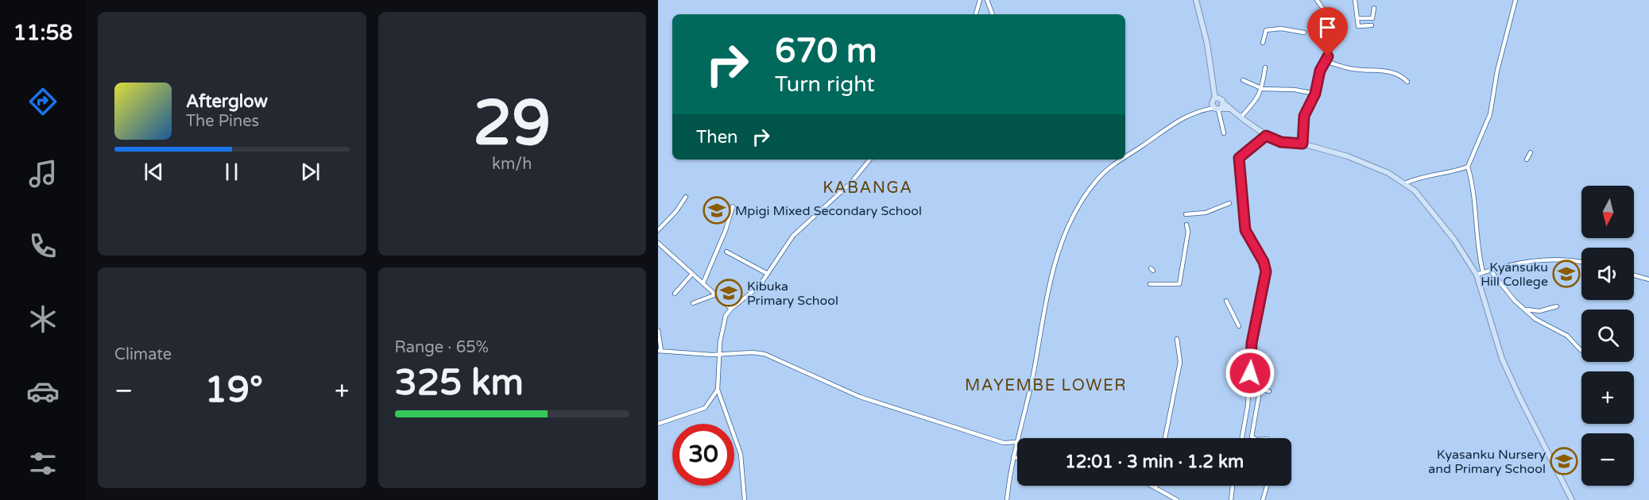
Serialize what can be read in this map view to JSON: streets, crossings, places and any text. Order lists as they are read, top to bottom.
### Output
{
  "districts": ["KABANGA", "MAYEMBE LOWER"],
  "places": {
    "school or university": [
      "Mpigi Mixed Secondary School",
      "Kyansuku Hill College",
      "Kibuka Primary School",
      "Kyasanku Nursery and Primary School"
    ]
  },
  "north": "bottom",
  "page": {
    "tabs": "11:58",
    "tile": [
      ["29", "km/h"],
      "Climate",
      ["Range · 65%", "325 km"]
    ],
    "turn": ["670 m", "Turn right"],
    "song": ["Afterglow", "The Pines"],
    "then": "Then",
    "map_buttons": ["+", "−"],
    "heat": ["−", "19°", "+"],
    "limit": "30",
    "trip": "12:01 · 3 min · 1.2 km"
  }
}
